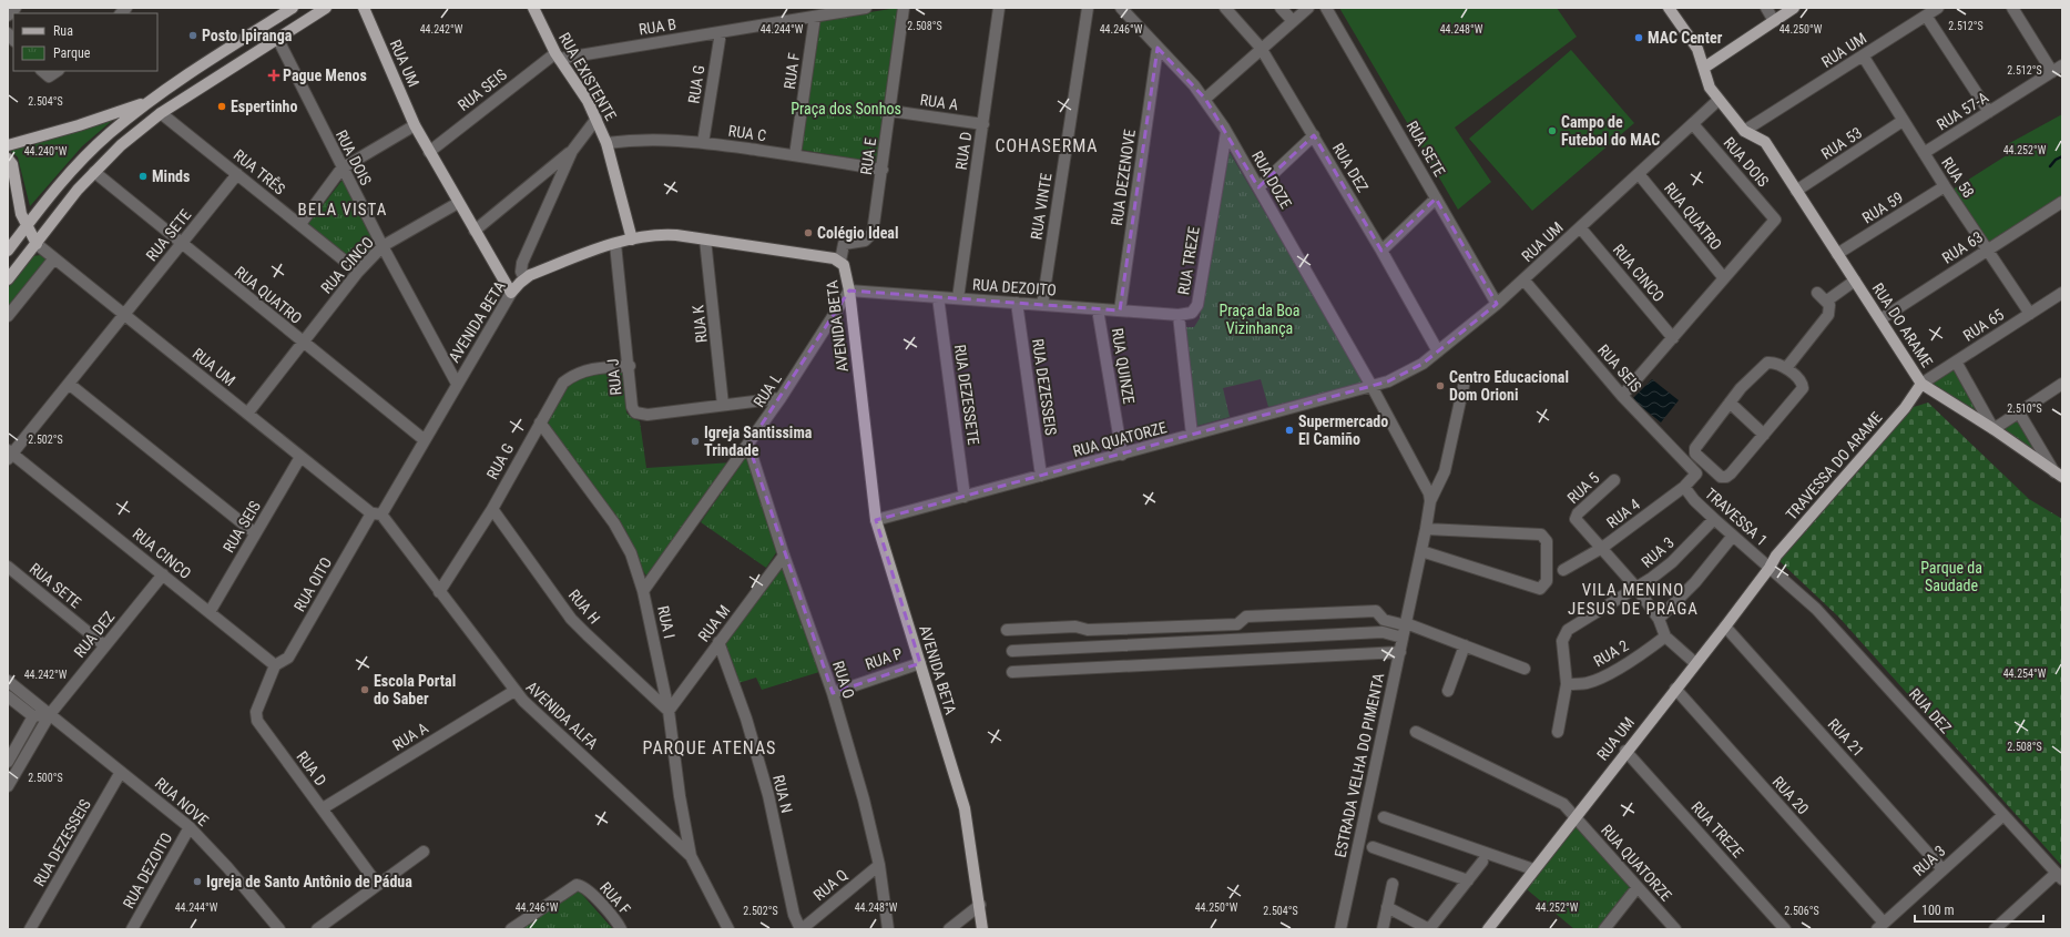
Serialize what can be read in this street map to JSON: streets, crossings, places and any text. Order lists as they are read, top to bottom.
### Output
{
  "streets": {
    "main road": [
      "RUA UM",
      "RUA EXISTENTE",
      "AVENIDA BETA",
      "RUA DO ARAME",
      "TRAVESSA DO ARAME"
    ],
    "street": [
      "RUA B",
      "RUA F",
      "RUA G",
      "RUA SEIS",
      "RUA A",
      "RUA 57-A",
      "RUA C",
      "RUA 53",
      "RUA SETE",
      "RUA D",
      "RUA E",
      "RUA DOIS",
      "RUA DEZ",
      "RUA TRÊS",
      "RUA DEZENOVE",
      "RUA 58",
      "RUA DOZE",
      "RUA VINTE",
      "RUA 59",
      "RUA QUATRO",
      "RUA 63",
      "RUA TREZE",
      "RUA CINCO",
      "RUA DEZOITO",
      "RUA K",
      "RUA 65",
      "RUA QUINZE",
      "RUA J",
      "RUA DEZESSEIS",
      "RUA L",
      "RUA DEZESSETE",
      "RUA QUATORZE",
      "RUA 5",
      "RUA 4",
      "TRAVESSA 1",
      "RUA 3",
      "RUA OITO",
      "RUA H",
      "RUA I",
      "RUA M",
      "RUA 2",
      "RUA P",
      "RUA O",
      "AVENIDA ALFA",
      "RUA 21",
      "ESTRADA VELHA DO PIMENTA",
      "RUA N",
      "RUA 20",
      "RUA NOVE",
      "RUA Q"
    ]
  },
  "crossings": [
    ["RUA B", "RUA F"],
    ["RUA B", "RUA EXISTENTE"],
    ["RUA B", "RUA G"],
    ["RUA B", "RUA SEIS"],
    ["RUA UM", "RUA SEIS"],
    ["RUA UM", "RUA SETE"],
    ["RUA UM", "RUA DOIS"],
    ["RUA UM", "RUA DEZ"],
    ["RUA UM", "RUA 58"],
    ["RUA UM", "RUA DOZE"],
    ["RUA UM", "RUA QUATRO"],
    ["RUA UM", "RUA TREZE"],
    ["RUA UM", "RUA CINCO"],
    ["RUA UM", "AVENIDA BETA"],
    ["RUA UM", "RUA QUATORZE"],
    ["RUA UM", "TRAVESSA DO ARAME"],
    ["RUA UM", "TRAVESSA 1"],
    ["RUA UM", "RUA OITO"],
    ["RUA UM", "AVENIDA ALFA"],
    ["RUA UM", "RUA 21"],
    ["RUA UM", "ESTRADA VELHA DO PIMENTA"],
    ["RUA UM", "RUA 20"],
    ["RUA F", "RUA C"],
    ["RUA EXISTENTE", "RUA SEIS"],
    ["RUA EXISTENTE", "RUA C"],
    ["RUA EXISTENTE", "AVENIDA BETA"],
    ["RUA G", "RUA C"],
    ["RUA G", "RUA J"],
    ["RUA G", "RUA H"],
    ["RUA G", "RUA I"],
    ["RUA G", "AVENIDA ALFA"],
    ["RUA SEIS", "RUA CINCO"],
    ["RUA SEIS", "RUA 4"],
    ["RUA A", "RUA D"],
    ["RUA A", "RUA E"],
    ["RUA A", "AVENIDA ALFA"],
    ["RUA 57-A", "RUA 58"],
    ["RUA C", "RUA E"],
    ["RUA 53", "RUA 58"],
    ["RUA 53", "RUA DO ARAME"],
    ["RUA SETE", "RUA DEZ"],
    ["RUA SETE", "RUA TRÊS"],
    ["RUA SETE", "RUA QUATRO"],
    ["RUA D", "RUA CINCO"],
    ["RUA D", "RUA DEZOITO"],
    ["RUA D", "RUA OITO"],
    ["RUA E", "AVENIDA BETA"],
    ["RUA DOIS", "RUA QUATRO"],
    ["RUA DOIS", "RUA CINCO"],
    ["RUA DOIS", "AVENIDA BETA"],
    ["RUA DEZ", "RUA CINCO"],
    ["RUA DEZ", "TRAVESSA DO ARAME"],
    ["RUA DEZ", "TRAVESSA 1"],
    ["RUA DEZ", "RUA 3"],
    ["RUA DEZ", "RUA NOVE"],
    ["RUA TRÊS", "RUA CINCO"],
    ["RUA DEZENOVE", "RUA DOZE"],
    ["RUA DEZENOVE", "RUA DEZOITO"],
    ["RUA 58", "RUA 59"],
    ["RUA 58", "RUA 63"],
    ["RUA 58", "RUA 65"],
    ["RUA DOZE", "RUA TREZE"],
    ["RUA DOZE", "RUA QUATORZE"],
    ["RUA DOZE", "ESTRADA VELHA DO PIMENTA"],
    ["RUA VINTE", "RUA DEZOITO"],
    ["RUA 59", "RUA DO ARAME"],
    ["RUA QUATRO", "RUA CINCO"],
    ["RUA QUATRO", "AVENIDA BETA"],
    ["RUA 63", "RUA DO ARAME"],
    ["RUA TREZE", "RUA DEZOITO"],
    ["RUA TREZE", "RUA QUATORZE"],
    ["RUA CINCO", "RUA OITO"],
    ["RUA DEZOITO", "AVENIDA BETA"],
    ["RUA DEZOITO", "RUA QUINZE"],
    ["RUA DEZOITO", "RUA DEZESSEIS"],
    ["RUA DEZOITO", "RUA L"],
    ["RUA DEZOITO", "RUA DEZESSETE"],
    ["RUA DEZOITO", "RUA NOVE"],
    ["AVENIDA BETA", "RUA K"],
    ["AVENIDA BETA", "RUA J"],
    ["AVENIDA BETA", "RUA L"],
    ["AVENIDA BETA", "RUA QUATORZE"],
    ["AVENIDA BETA", "RUA OITO"],
    ["AVENIDA BETA", "RUA P"],
    ["AVENIDA BETA", "AVENIDA ALFA"],
    ["RUA K", "RUA J"],
    ["RUA DO ARAME", "RUA 65"],
    ["RUA DO ARAME", "TRAVESSA DO ARAME"],
    ["RUA 65", "TRAVESSA DO ARAME"],
    ["RUA QUINZE", "RUA QUATORZE"],
    ["RUA J", "RUA L"],
    ["RUA DEZESSEIS", "RUA QUATORZE"],
    ["RUA DEZESSEIS", "RUA NOVE"],
    ["RUA L", "RUA I"],
    ["RUA L", "RUA O"],
    ["RUA DEZESSETE", "RUA QUATORZE"],
    ["RUA QUATORZE", "ESTRADA VELHA DO PIMENTA"],
    ["TRAVESSA DO ARAME", "TRAVESSA 1"],
    ["RUA 5", "RUA 4"],
    ["RUA 4", "TRAVESSA 1"],
    ["TRAVESSA 1", "RUA 3"],
    ["RUA 3", "RUA 2"],
    ["RUA 3", "RUA 21"],
    ["RUA 3", "RUA 20"],
    ["RUA OITO", "AVENIDA ALFA"],
    ["RUA H", "RUA I"],
    ["RUA H", "RUA M"],
    ["RUA I", "RUA M"],
    ["RUA I", "AVENIDA ALFA"],
    ["RUA M", "RUA O"],
    ["RUA M", "RUA N"],
    ["RUA P", "RUA O"],
    ["RUA O", "RUA Q"],
    ["RUA N", "RUA Q"]
  ],
  "districts": [
    "COHASERMA",
    "BELA VISTA",
    "VILA MENINO JESUS DE PRAGA",
    "PARQUE ATENAS"
  ],
  "parks": ["Praça dos Sonhos", "Praça da Boa Vizinhança", "Parque da Saudade"],
  "places": {
    "other": [
      "Posto Ipiranga",
      "MAC Center",
      "Espertinho",
      "Campo de Futebol do MAC",
      "Minds",
      "Colégio Ideal",
      "Centro Educacional Dom Orioni",
      "Supermercado El Camiño",
      "Igreja Santissima Trindade",
      "Escola Portal do Saber",
      "Igreja de Santo Antônio de Pádua"
    ],
    "health": ["Pague Menos"]
  },
  "legend": ["Rua", "Parque"],
  "scale_bar": "100 m",
  "coordinates": [
    "2.508°S",
    "2.512°S",
    "44.244°W",
    "44.250°W",
    "44.242°W",
    "44.246°W",
    "44.248°W",
    "2.504°S",
    "44.252°W",
    "44.240°W",
    "2.510°S",
    "2.502°S",
    "44.254°W",
    "2.500°S",
    "2.506°S"
  ]
}
